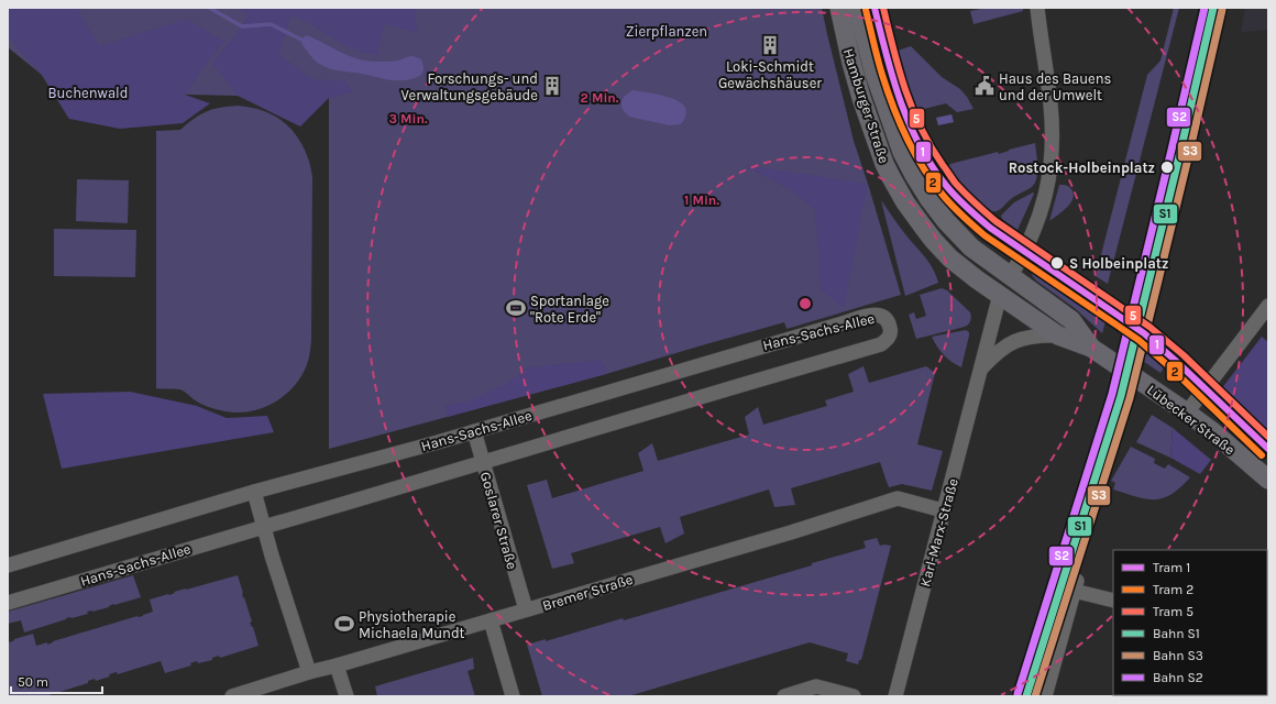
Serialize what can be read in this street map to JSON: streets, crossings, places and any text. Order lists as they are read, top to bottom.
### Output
{
  "streets": {
    "main road": ["Hamburger Straße", "Lübecker Straße"],
    "street": [
      "Hans-Sachs-Allee",
      "Goslarer Straße",
      "Karl-Marx-Straße",
      "Bremer Straße"
    ]
  },
  "crossings": [
    ["Hamburger Straße", "Lübecker Straße"],
    ["Hamburger Straße", "Karl-Marx-Straße"],
    ["Hans-Sachs-Allee", "Goslarer Straße"],
    ["Lübecker Straße", "Karl-Marx-Straße"],
    ["Goslarer Straße", "Bremer Straße"],
    ["Karl-Marx-Straße", "Bremer Straße"]
  ],
  "parks": ["Zierpflanzen", "Buchenwald"],
  "places": {
    "building": ["Loki-Schmidt Gewächshäuser", "Forschungs- und Verwaltungsgebäude"],
    "public building": ["Haus des Bauens und der Umwelt"],
    "other": ["Rostock-Holbeinplatz", "S Holbeinplatz"],
    "sports": ["Sportanlage \"Rote Erde\"", "Physiotherapie Michaela Mundt"]
  },
  "lines": [
    "tram line 1",
    "tram line 5",
    "rail line S1",
    "rail line S2",
    "tram line 2",
    "rail line S3"
  ],
  "legend": [
    "Tram 1",
    "Tram 2",
    "Tram 5",
    "Bahn S1",
    "Bahn S3",
    "Bahn S2"
  ],
  "scale_bar": "50 m",
  "rings": ["2 Min.", "3 Min.", "1 Min."]
}
